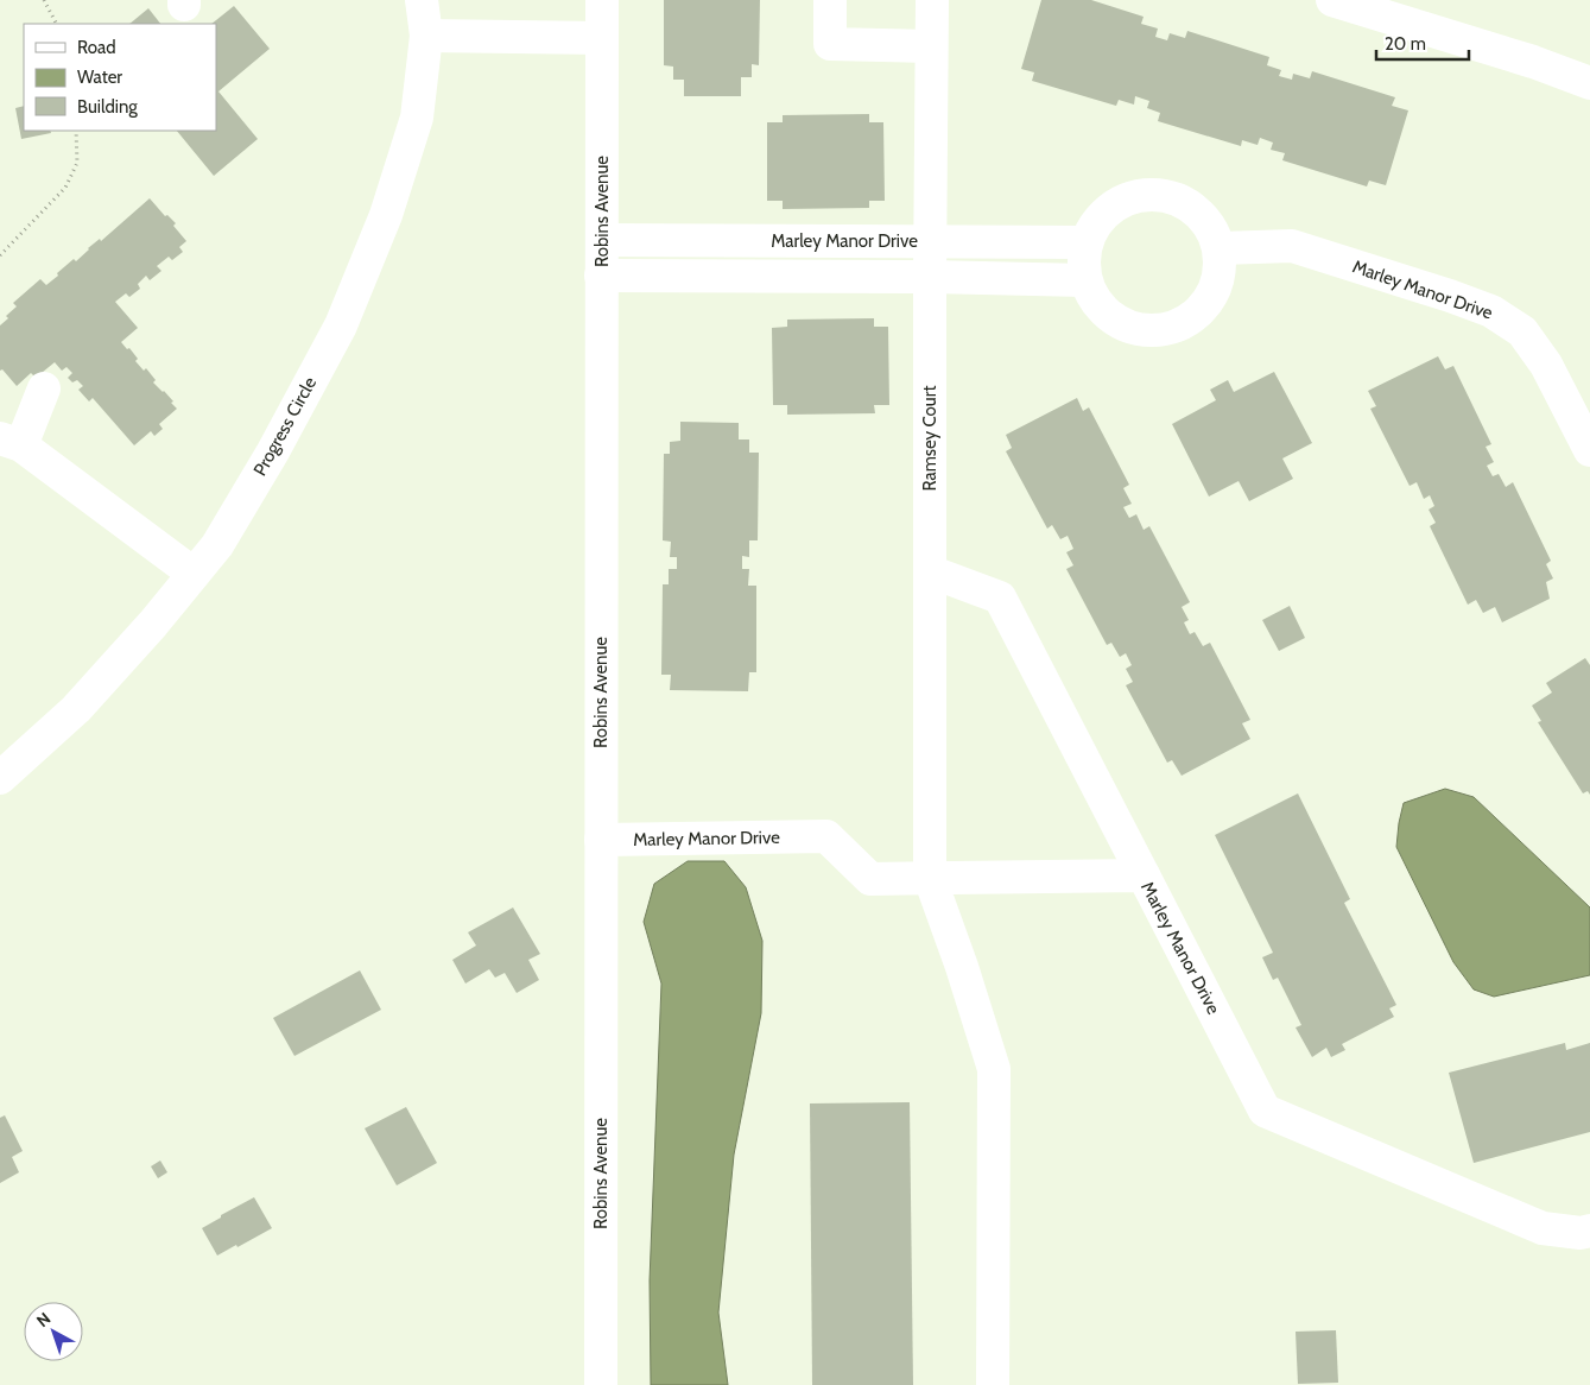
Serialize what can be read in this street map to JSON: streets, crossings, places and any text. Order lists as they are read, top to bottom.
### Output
{
  "streets": {
    "street": [
      "Robins Avenue",
      "Marley Manor Drive",
      "Progress Circle",
      "Ramsey Court"
    ]
  },
  "crossings": [
    ["Robins Avenue", "Marley Manor Drive"],
    ["Marley Manor Drive", "Ramsey Court"]
  ],
  "legend": ["Road", "Water", "Building"],
  "scale_bar": "20 m",
  "north": "top left"
}
